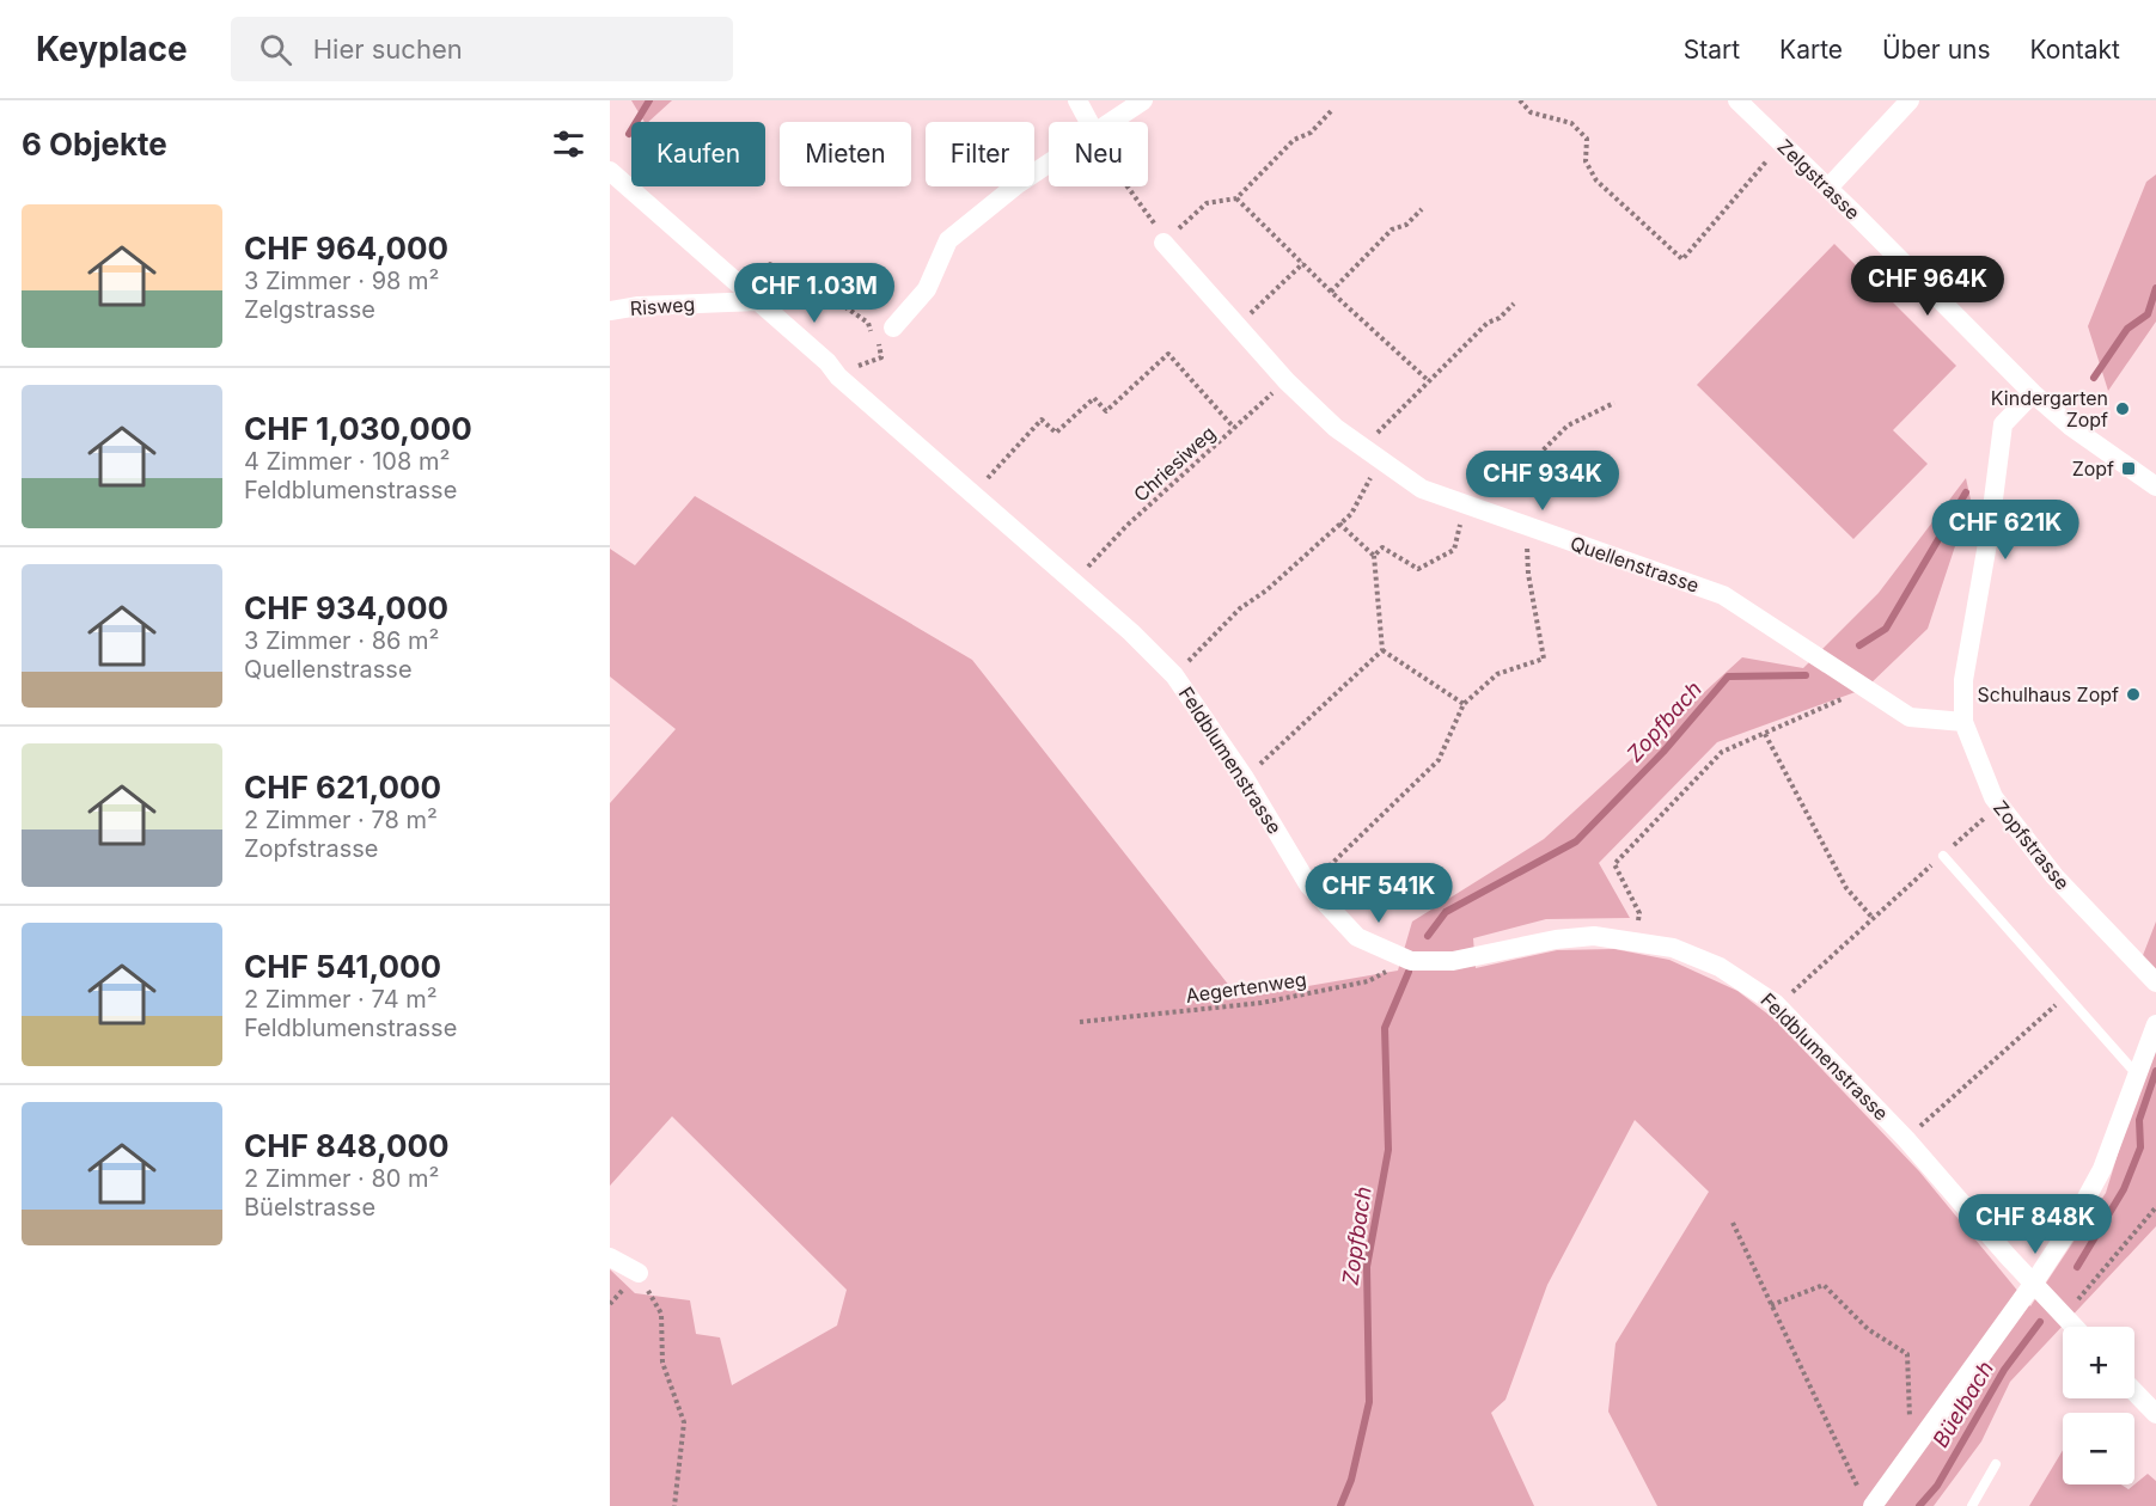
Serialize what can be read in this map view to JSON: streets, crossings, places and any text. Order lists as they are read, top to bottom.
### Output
{
  "streets": {
    "street": [
      "Zelgstrasse",
      "Risweg",
      "Quellenstrasse",
      "Feldblumenstrasse",
      "Zopfstrasse"
    ],
    "path": ["Chriesiweg", "Aegertenweg"]
  },
  "crossings": [
    ["Zelgstrasse", "Zopfstrasse"],
    ["Risweg", "Feldblumenstrasse"],
    ["Chriesiweg", "Quellenstrasse"],
    ["Quellenstrasse", "Zopfstrasse"],
    ["Feldblumenstrasse", "Aegertenweg"]
  ],
  "water": ["Zopfbach", "Büelbach"],
  "places": {
    "other": ["Kindergarten Zopf", "Schulhaus Zopf"],
    "transit": ["Zopf"]
  },
  "page": {
    "header": "Keyplace",
    "search": "Hier suchen",
    "nav": [
      "Start",
      "Karte",
      "Über uns",
      "Kontakt"
    ],
    "heading": "6 Objekte",
    "chip": [
      "Kaufen",
      "Mieten",
      "Filter",
      "Neu"
    ],
    "list": [
      {
        "name": "CHF 964,000",
        "note": "3 Zimmer · 98 m² · Zelgstrasse"
      },
      {
        "name": "CHF 1,030,000",
        "note": "4 Zimmer · 108 m² · Feldblumenstrasse"
      },
      {
        "name": "CHF 934,000",
        "note": "3 Zimmer · 86 m² · Quellenstrasse"
      },
      {
        "name": "CHF 621,000",
        "note": "2 Zimmer · 78 m² · Zopfstrasse"
      },
      {
        "name": "CHF 541,000",
        "note": "2 Zimmer · 74 m² · Feldblumenstrasse"
      },
      {
        "name": "CHF 848,000",
        "note": "2 Zimmer · 80 m² · Büelstrasse"
      }
    ],
    "price": [
      "CHF 964K",
      "CHF 1.03M",
      "CHF 934K",
      "CHF 621K",
      "CHF 541K",
      "CHF 848K"
    ],
    "map_buttons": ["+", "−"]
  }
}
